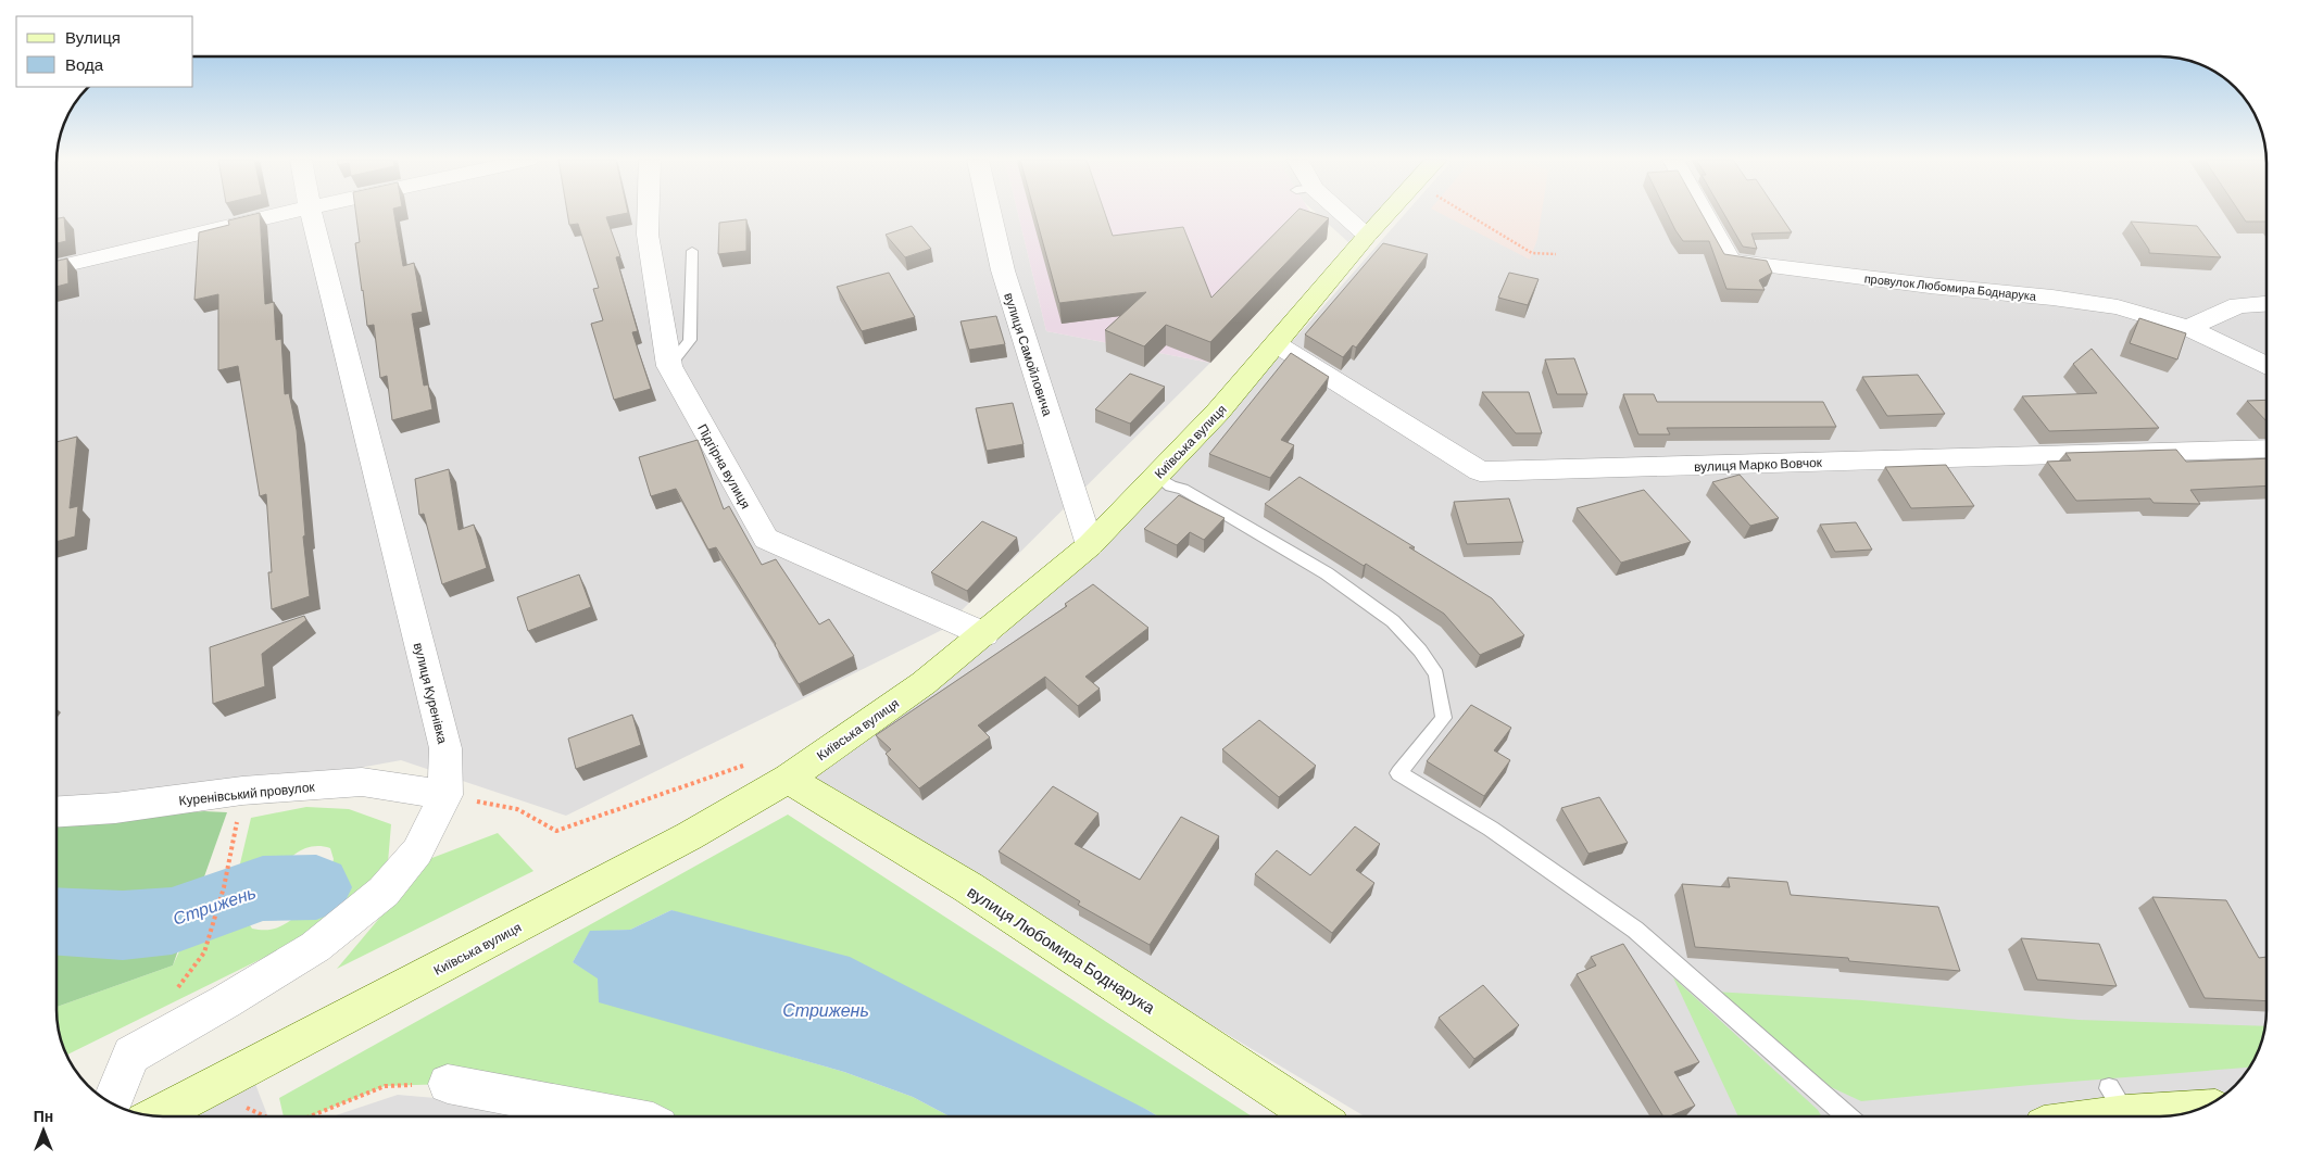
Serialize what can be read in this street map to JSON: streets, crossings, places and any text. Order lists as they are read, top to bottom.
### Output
{
  "streets": {
    "main road": ["Київська вулиця", "вулиця Любомира Боднарука"],
    "street": [
      "провулок Любомира Боднарука",
      "вулиця Самойловича",
      "вулиця Марко Вовчок",
      "Підгірна вулиця",
      "вулиця Куренівка",
      "Куренівський провулок"
    ]
  },
  "crossings": [
    ["вулиця Самойловича", "Київська вулиця"],
    ["Київська вулиця", "вулиця Марко Вовчок"],
    ["Київська вулиця", "Підгірна вулиця"],
    ["Київська вулиця", "вулиця Любомира Боднарука"],
    ["вулиця Куренівка", "Куренівський провулок"]
  ],
  "water": ["Стрижень"],
  "legend": ["Вулиця", "Вода"],
  "north": "top"
}
